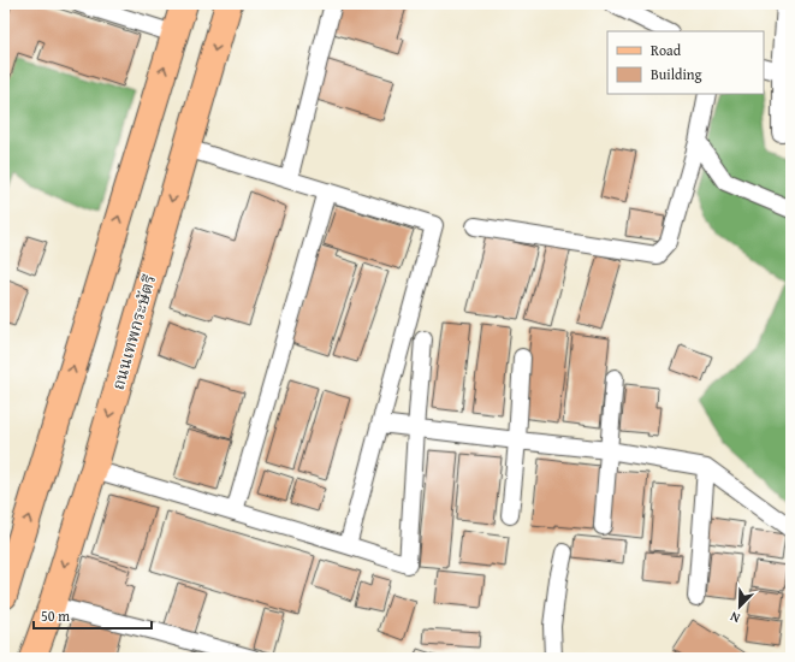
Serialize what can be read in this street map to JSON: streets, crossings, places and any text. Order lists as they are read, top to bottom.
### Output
{
  "streets": {
    "main road": ["ถนนเทพกระษัตรี"]
  },
  "legend": ["Road", "Building"],
  "scale_bar": "50 m",
  "north": "bottom left"
}
